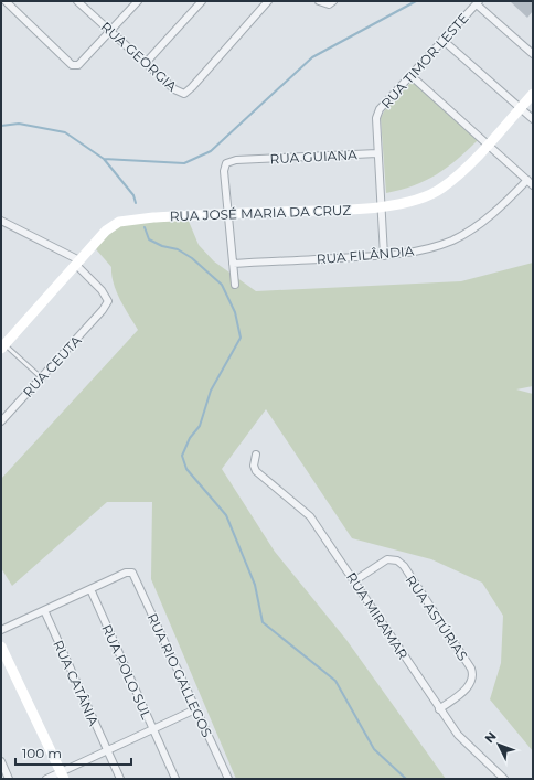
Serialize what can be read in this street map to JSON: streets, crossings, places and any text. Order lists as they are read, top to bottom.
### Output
{
  "streets": {
    "street": [
      "RUA GEORGIA",
      "RUA TIMOR LESTE",
      "RUA GUIANA",
      "RUA JOSÉ MARIA DA CRUZ",
      "RUA FILÂNDIA",
      "RUA CEUTA",
      "RUA MIRAMAR",
      "RUA ASTÚRIAS",
      "RUA POLO SUL",
      "RUA RIO GALLEGOS",
      "RUA CATÂNIA"
    ]
  },
  "crossings": [
    ["RUA TIMOR LESTE", "RUA GUIANA"],
    ["RUA TIMOR LESTE", "RUA JOSÉ MARIA DA CRUZ"],
    ["RUA TIMOR LESTE", "RUA FILÂNDIA"],
    ["RUA GUIANA", "RUA JOSÉ MARIA DA CRUZ"],
    ["RUA JOSÉ MARIA DA CRUZ", "RUA CEUTA"],
    ["RUA MIRAMAR", "RUA ASTÚRIAS"],
    ["RUA POLO SUL", "RUA RIO GALLEGOS"]
  ],
  "scale_bar": "100 m",
  "north": "top left"
}
